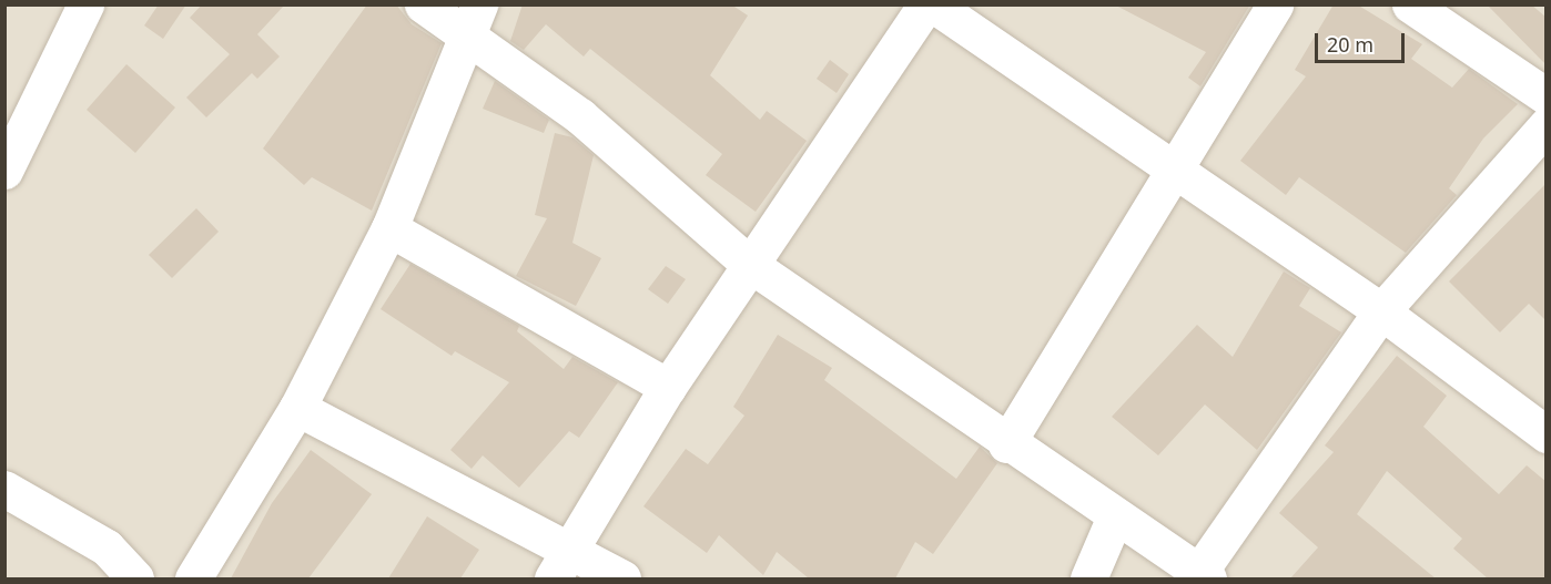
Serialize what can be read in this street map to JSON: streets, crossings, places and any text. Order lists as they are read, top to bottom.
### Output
{
  "scale_bar": "20 m"
}
